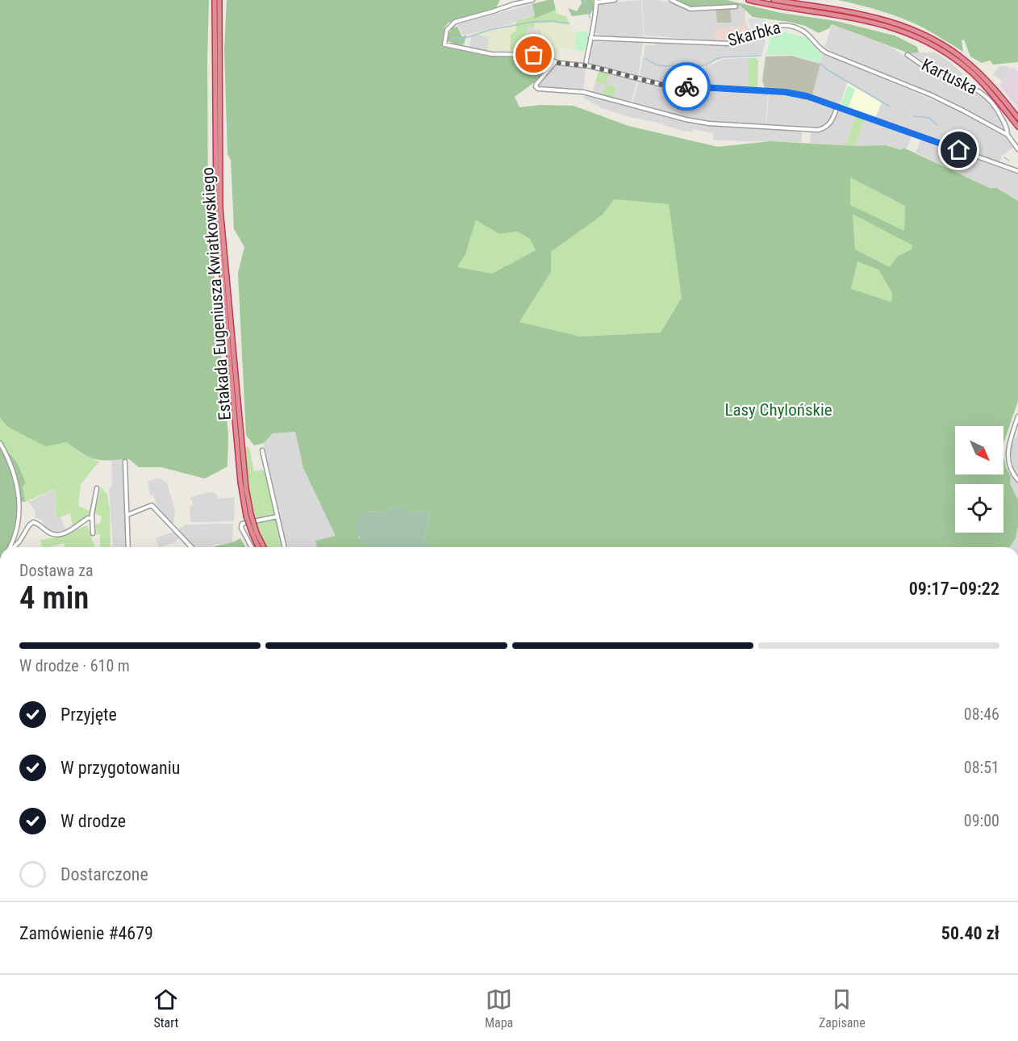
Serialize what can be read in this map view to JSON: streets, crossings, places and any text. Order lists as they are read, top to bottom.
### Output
{
  "streets": {
    "highway": ["Estakada Eugeniusza Kwiatkowskiego"],
    "street": ["Skarbka", "Kartuska"]
  },
  "crossings": [
    ["Skarbka", "Kartuska"]
  ],
  "parks": ["Lasy Chylońskie"],
  "north": "bottom right",
  "page": {
    "heading": ["4 min", "Dostawa za", "09:17–09:22"],
    "panel": ["Zamówienie #4679", "50.40 zł"],
    "bar": "W drodze · 610 m",
    "list": [
      ["Przyjęte", "08:46"],
      ["W przygotowaniu", "08:51"],
      ["W drodze", "09:00"],
      "Dostarczone"
    ],
    "tabs": ["Start", "Mapa", "Zapisane"]
  }
}
